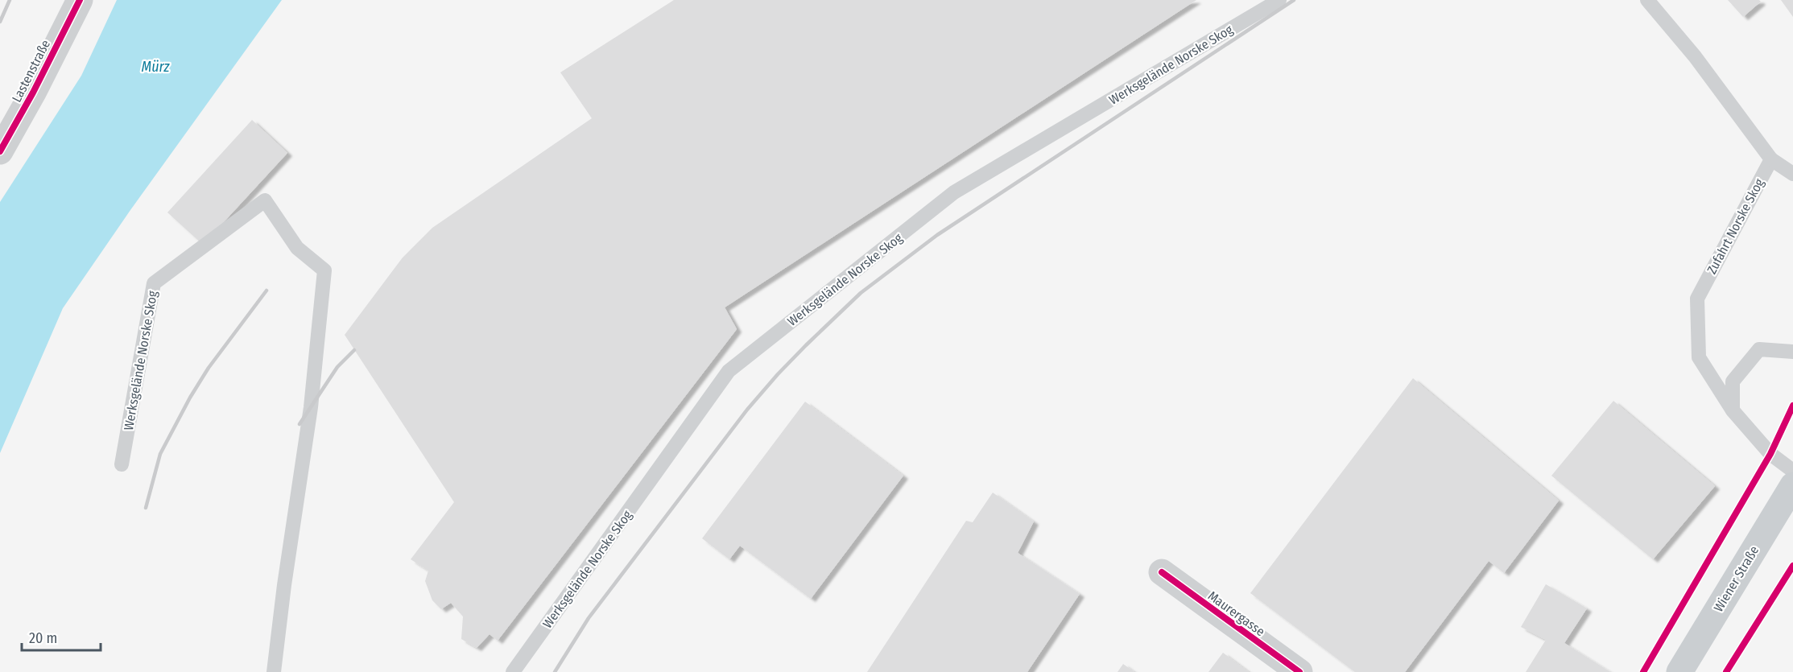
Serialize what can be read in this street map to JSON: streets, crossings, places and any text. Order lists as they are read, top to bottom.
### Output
{
  "streets": {
    "main road": ["Wiener Straße"],
    "street": ["Lastenstraße", "Maurergasse"],
    "lane": ["Werksgelände Norske Skog", "Zufahrt Norske Skog"]
  },
  "water": ["Mürz"],
  "scale_bar": "20 m"
}
